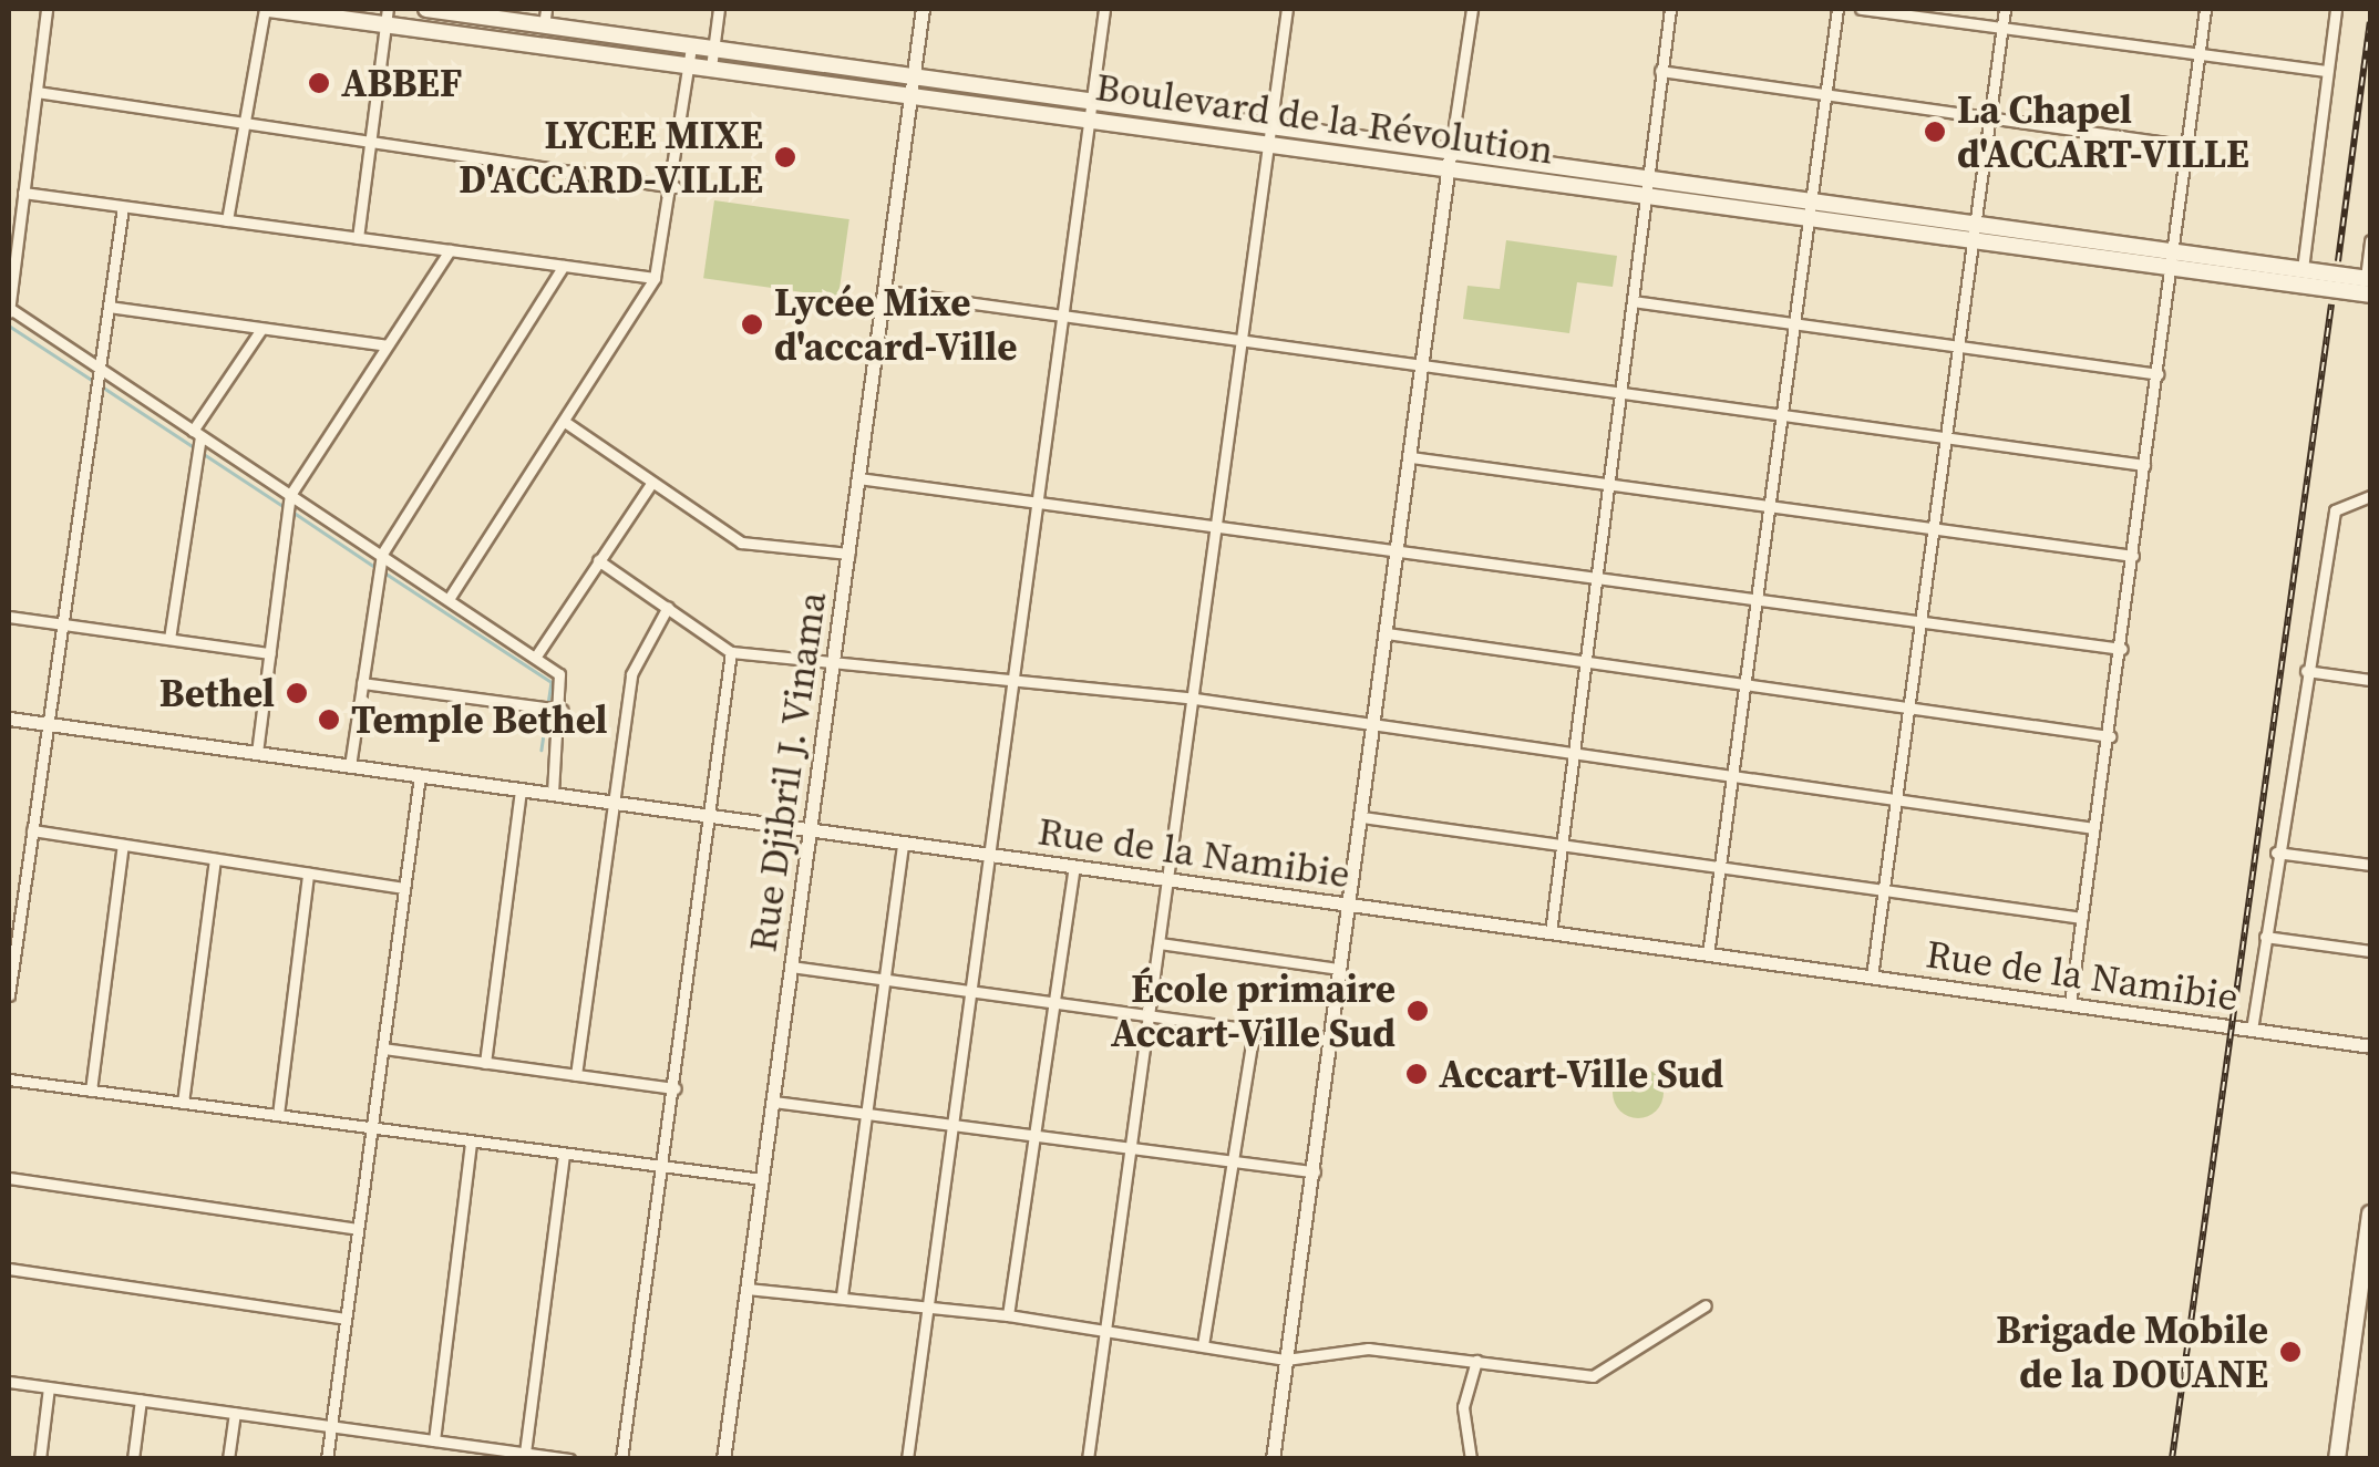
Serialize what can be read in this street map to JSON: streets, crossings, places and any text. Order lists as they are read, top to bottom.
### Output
{
  "streets": {
    "main road": ["Boulevard de la Révolution"],
    "street": ["Rue Djibril J. Vinama", "Rue de la Namibie"]
  },
  "crossings": [
    ["Boulevard de la Révolution", "Rue Djibril J. Vinama"],
    ["Rue Djibril J. Vinama", "Rue de la Namibie"]
  ],
  "places": [
    "ABBEF",
    "La Chapel d'ACCART-VILLE",
    "LYCEE MIXE D'ACCARD-VILLE",
    "Lycée Mixe d'accard-Ville",
    "Bethel",
    "Temple Bethel",
    "École primaire Accart-Ville Sud",
    "Accart-Ville Sud",
    "Brigade Mobile de la DOUANE"
  ]
}
